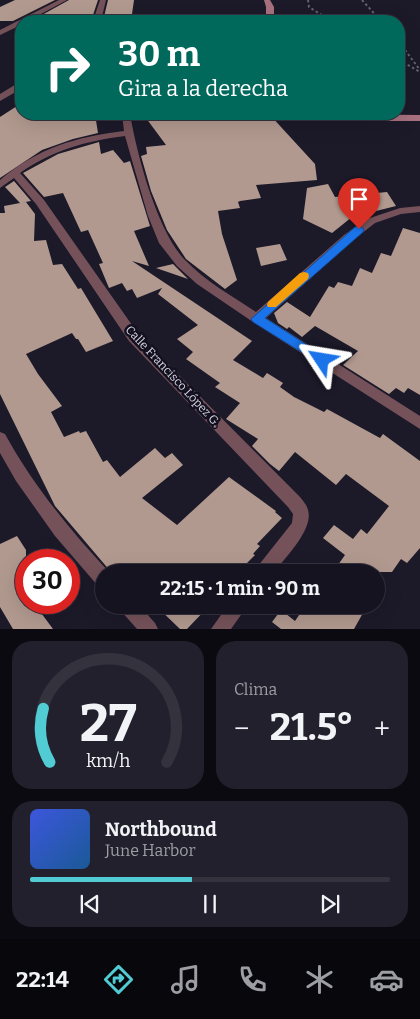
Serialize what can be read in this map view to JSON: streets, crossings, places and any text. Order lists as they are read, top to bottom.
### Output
{
  "streets": {
    "street": ["Calle Francisco López G."]
  },
  "page": {
    "turn": ["30 m", "Gira a la derecha"],
    "limit": "30",
    "trip": "22:15 · 1 min · 90 m",
    "tile": "Clima",
    "heat": ["−", "21.5°", "+"],
    "song": ["Northbound", "June Harbor"],
    "tabs": "22:14",
    "gauge": ["27", "km/h"]
  }
}
